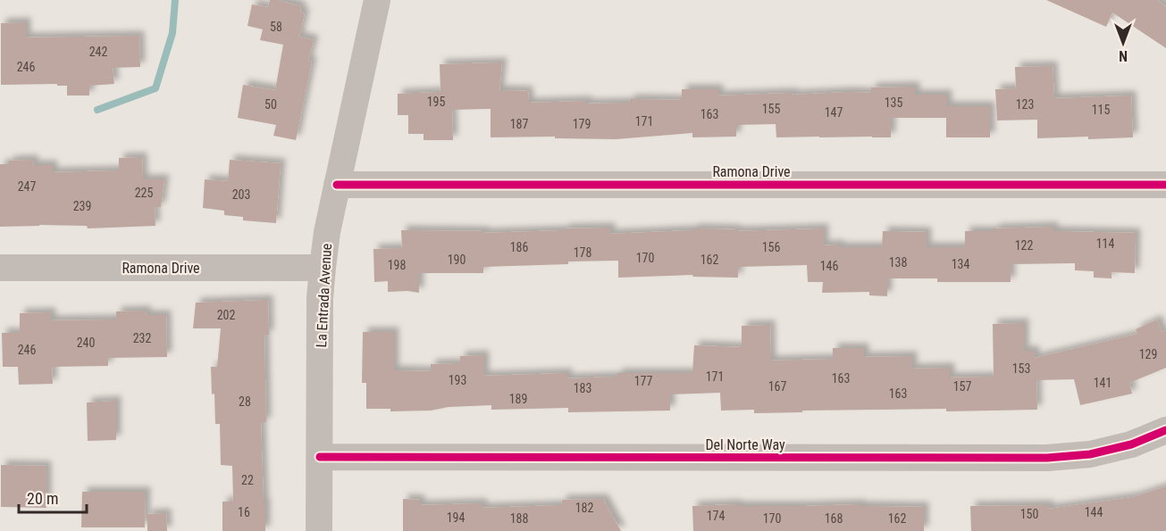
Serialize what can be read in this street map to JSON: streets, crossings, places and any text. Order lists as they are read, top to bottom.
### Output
{
  "streets": {
    "street": ["Ramona Drive", "La Entrada Avenue", "Del Norte Way"]
  },
  "crossings": [
    ["Ramona Drive", "La Entrada Avenue"],
    ["La Entrada Avenue", "Del Norte Way"]
  ],
  "house_numbers": [
    "58",
    "242",
    "246",
    "195",
    "135",
    "50",
    "123",
    "155",
    "115",
    "147",
    "163",
    "171",
    "187",
    "179",
    "247",
    "225",
    "203",
    "239",
    "114",
    "122",
    "186",
    "156",
    "178",
    "170",
    "190",
    "162",
    "138",
    "134",
    "198",
    "146",
    "202",
    "232",
    "240",
    "246",
    "129",
    "153",
    "171",
    "163",
    "193",
    "177",
    "141",
    "167",
    "157",
    "183",
    "163",
    "189",
    "28",
    "22",
    "182",
    "16",
    "144",
    "150",
    "174",
    "194",
    "188",
    "170",
    "168",
    "162"
  ],
  "scale_bar": "20 m",
  "north": "bottom"
}
